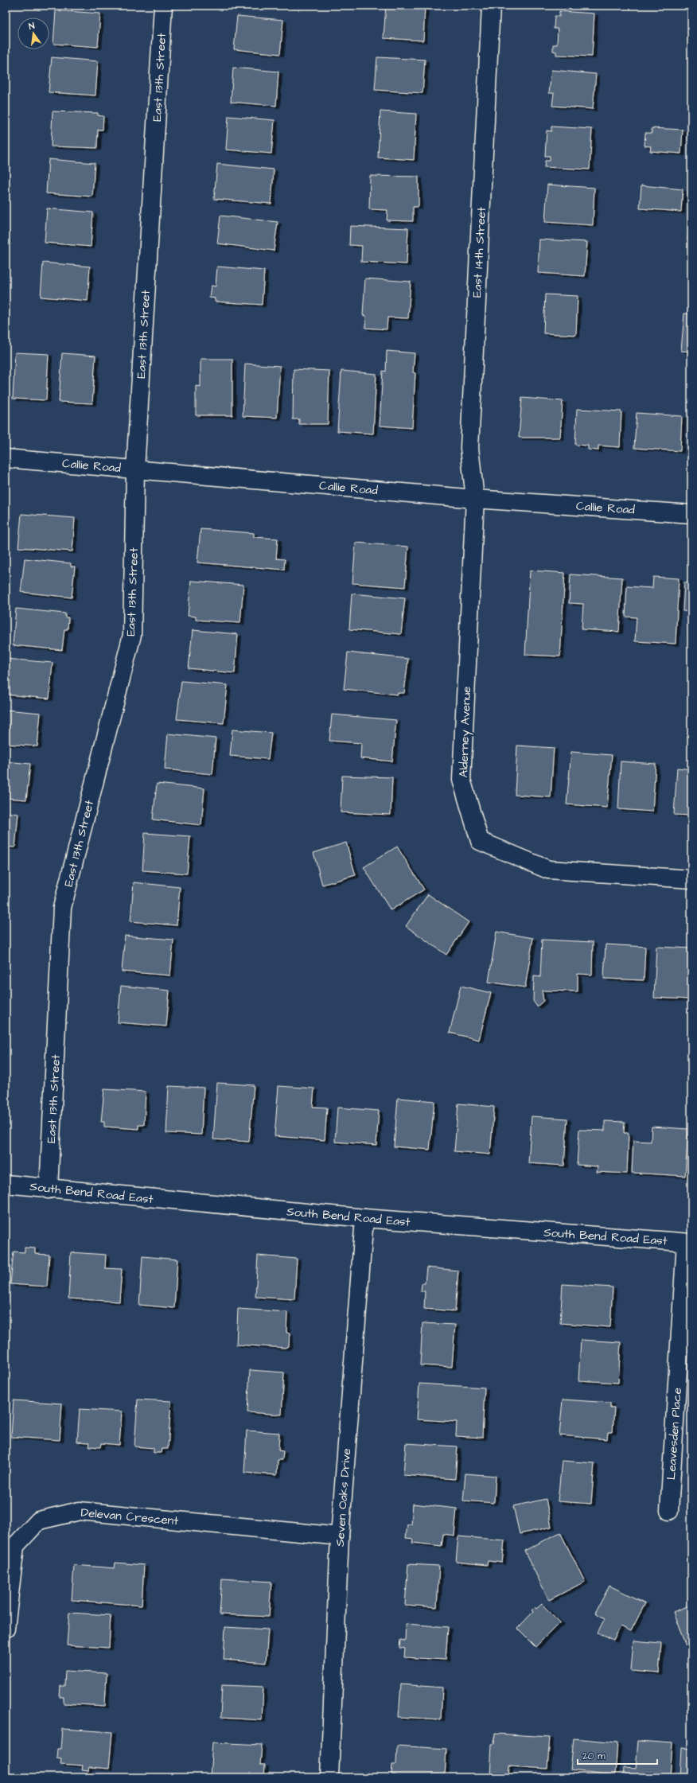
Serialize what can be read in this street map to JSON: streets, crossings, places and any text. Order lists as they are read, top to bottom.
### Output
{
  "streets": {
    "street": [
      "East 13th Street",
      "East 14th Street",
      "Callie Road",
      "Alderney Avenue",
      "South Bend Road East",
      "Leavesden Place",
      "Seven Oaks Drive",
      "Delevan Crescent"
    ]
  },
  "crossings": [
    ["East 13th Street", "Callie Road"],
    ["East 13th Street", "South Bend Road East"],
    ["East 14th Street", "Callie Road"],
    ["East 14th Street", "Alderney Avenue"],
    ["Callie Road", "Alderney Avenue"],
    ["South Bend Road East", "Leavesden Place"],
    ["South Bend Road East", "Seven Oaks Drive"],
    ["Seven Oaks Drive", "Delevan Crescent"]
  ],
  "scale_bar": "20 m",
  "north": "top"
}
